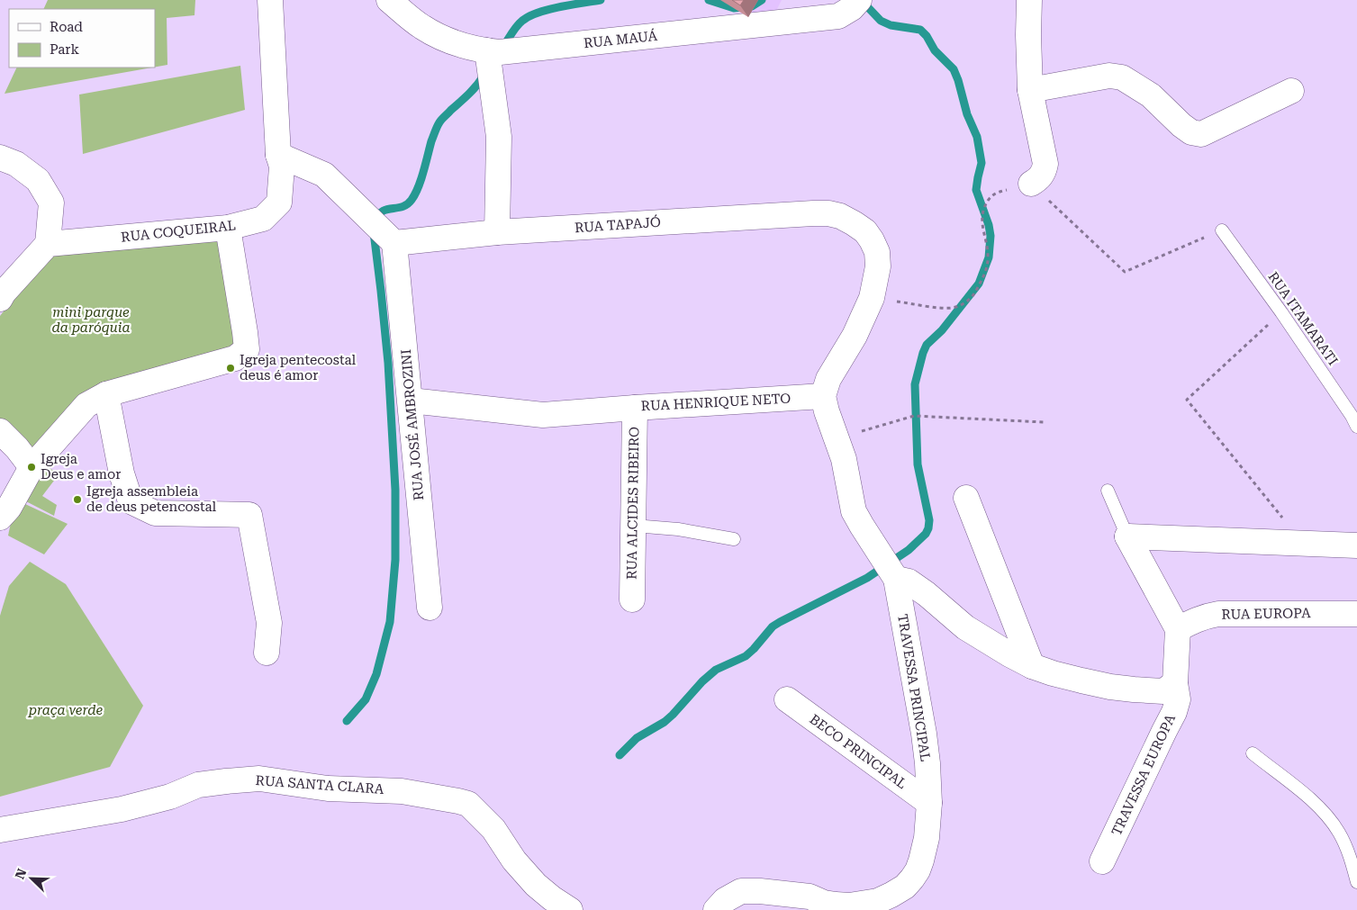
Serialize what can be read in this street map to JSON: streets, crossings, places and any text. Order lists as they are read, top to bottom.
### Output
{
  "streets": {
    "street": [
      "RUA MAUÁ",
      "RUA TAPAJÓ",
      "RUA COQUEIRAL",
      "RUA HENRIQUE NETO",
      "RUA JOSÉ AMBROZINI",
      "RUA ALCIDES RIBEIRO",
      "RUA EUROPA",
      "TRAVESSA PRINCIPAL",
      "BECO PRINCIPAL",
      "TRAVESSA EUROPA",
      "RUA SANTA CLARA"
    ],
    "lane": ["RUA ITAMARATI"]
  },
  "crossings": [
    ["RUA TAPAJÓ", "RUA HENRIQUE NETO"],
    ["RUA TAPAJÓ", "RUA JOSÉ AMBROZINI"],
    ["RUA HENRIQUE NETO", "RUA JOSÉ AMBROZINI"],
    ["RUA HENRIQUE NETO", "RUA ALCIDES RIBEIRO"],
    ["RUA EUROPA", "TRAVESSA EUROPA"],
    ["TRAVESSA PRINCIPAL", "BECO PRINCIPAL"]
  ],
  "parks": ["mini parque da paróquia", "praça verde"],
  "places": ["Igreja pentecostal deus é amor", "Igreja Deus e amor", "Igreja assembleia de deus petencostal"],
  "legend": ["Road", "Park"],
  "north": "top left"
}
